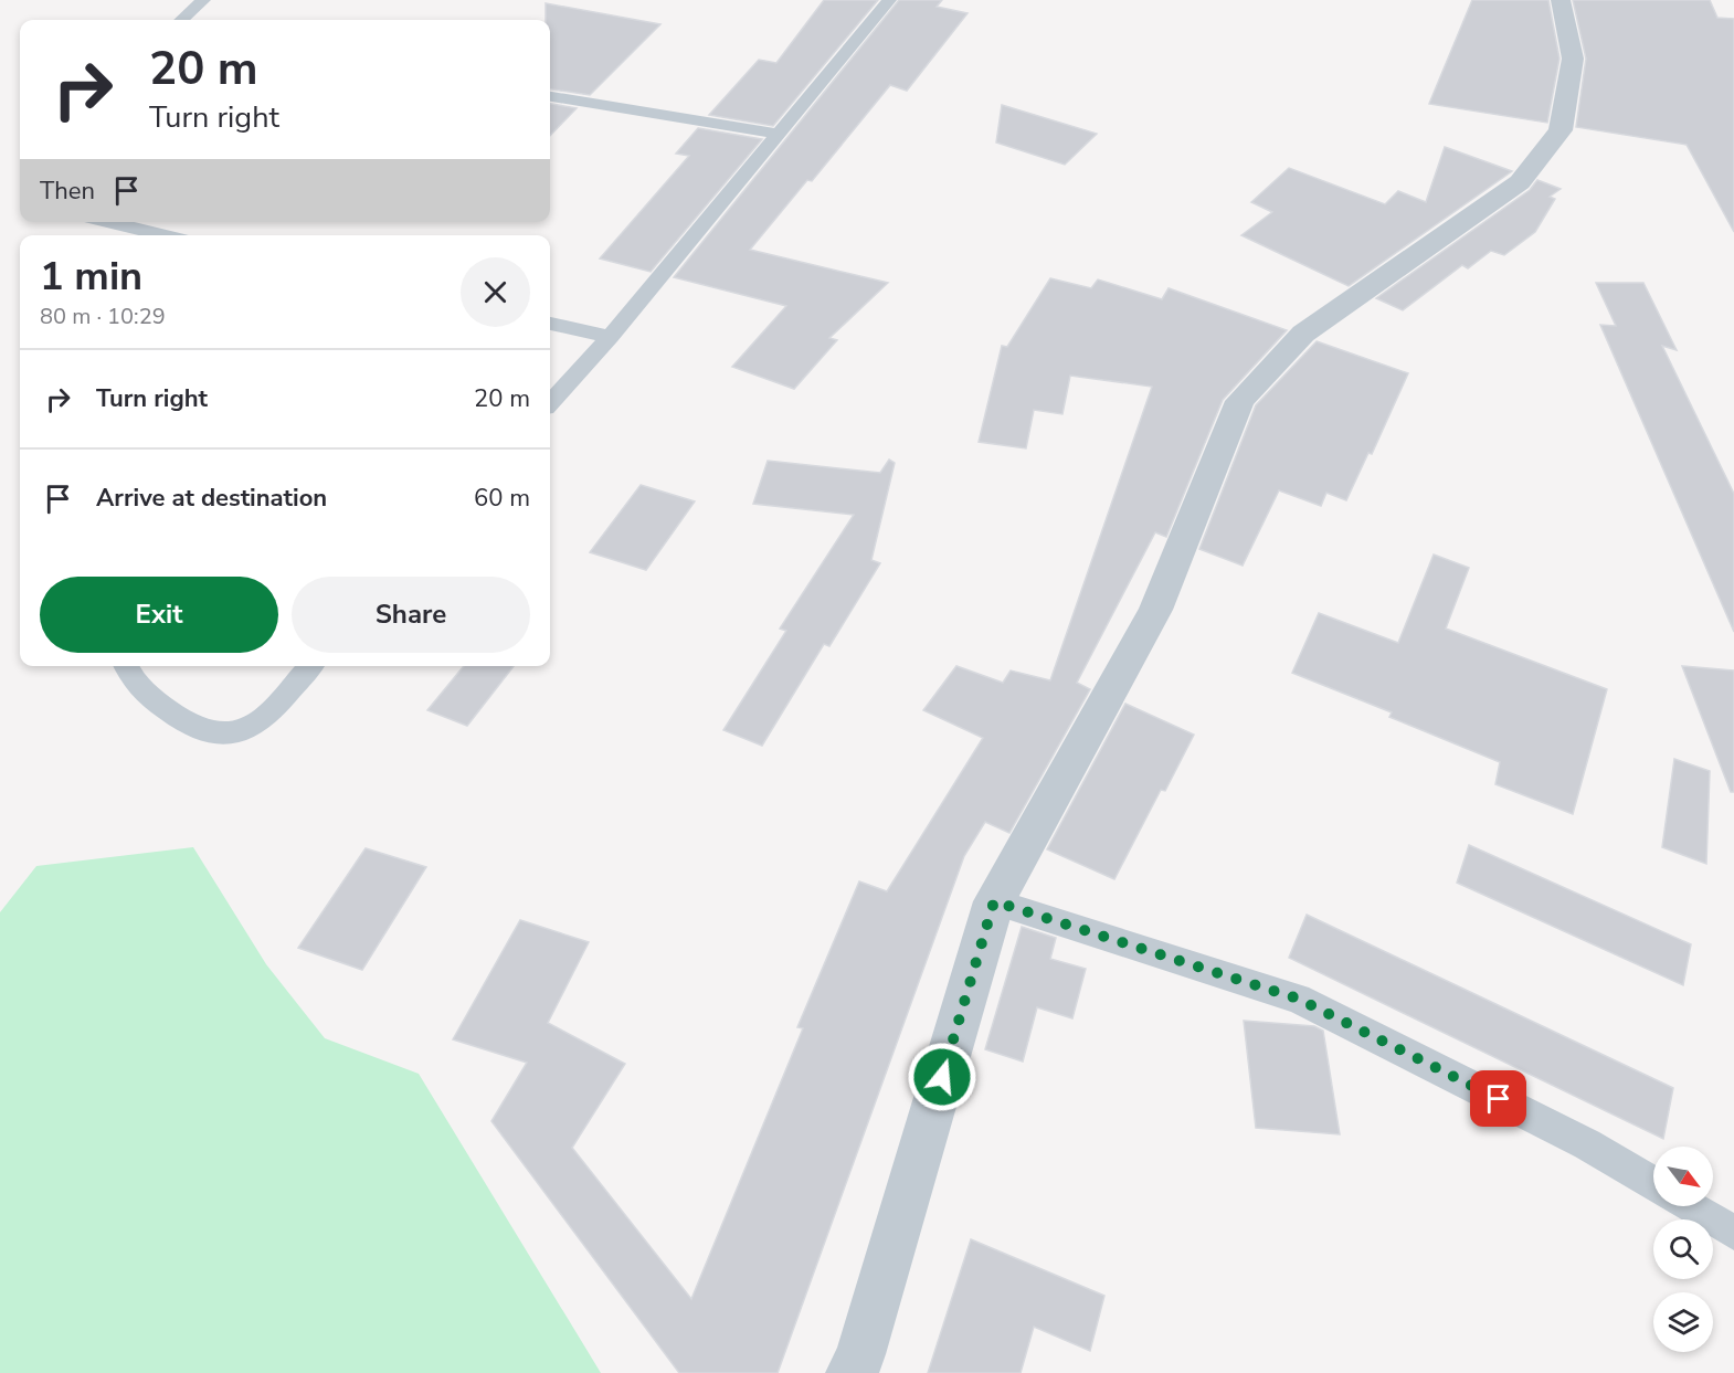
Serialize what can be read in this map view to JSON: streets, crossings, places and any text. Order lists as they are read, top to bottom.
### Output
{
  "north": "bottom right",
  "page": {
    "turn": ["20 m", "Turn right"],
    "then": "Then",
    "heading": ["1 min", "80 m · 10:29"],
    "list": [
      {
        "name": "Turn right",
        "value": "20 m"
      },
      {
        "name": "Arrive at destination",
        "value": "60 m"
      }
    ],
    "buttons": ["Exit", "Share"]
  }
}
